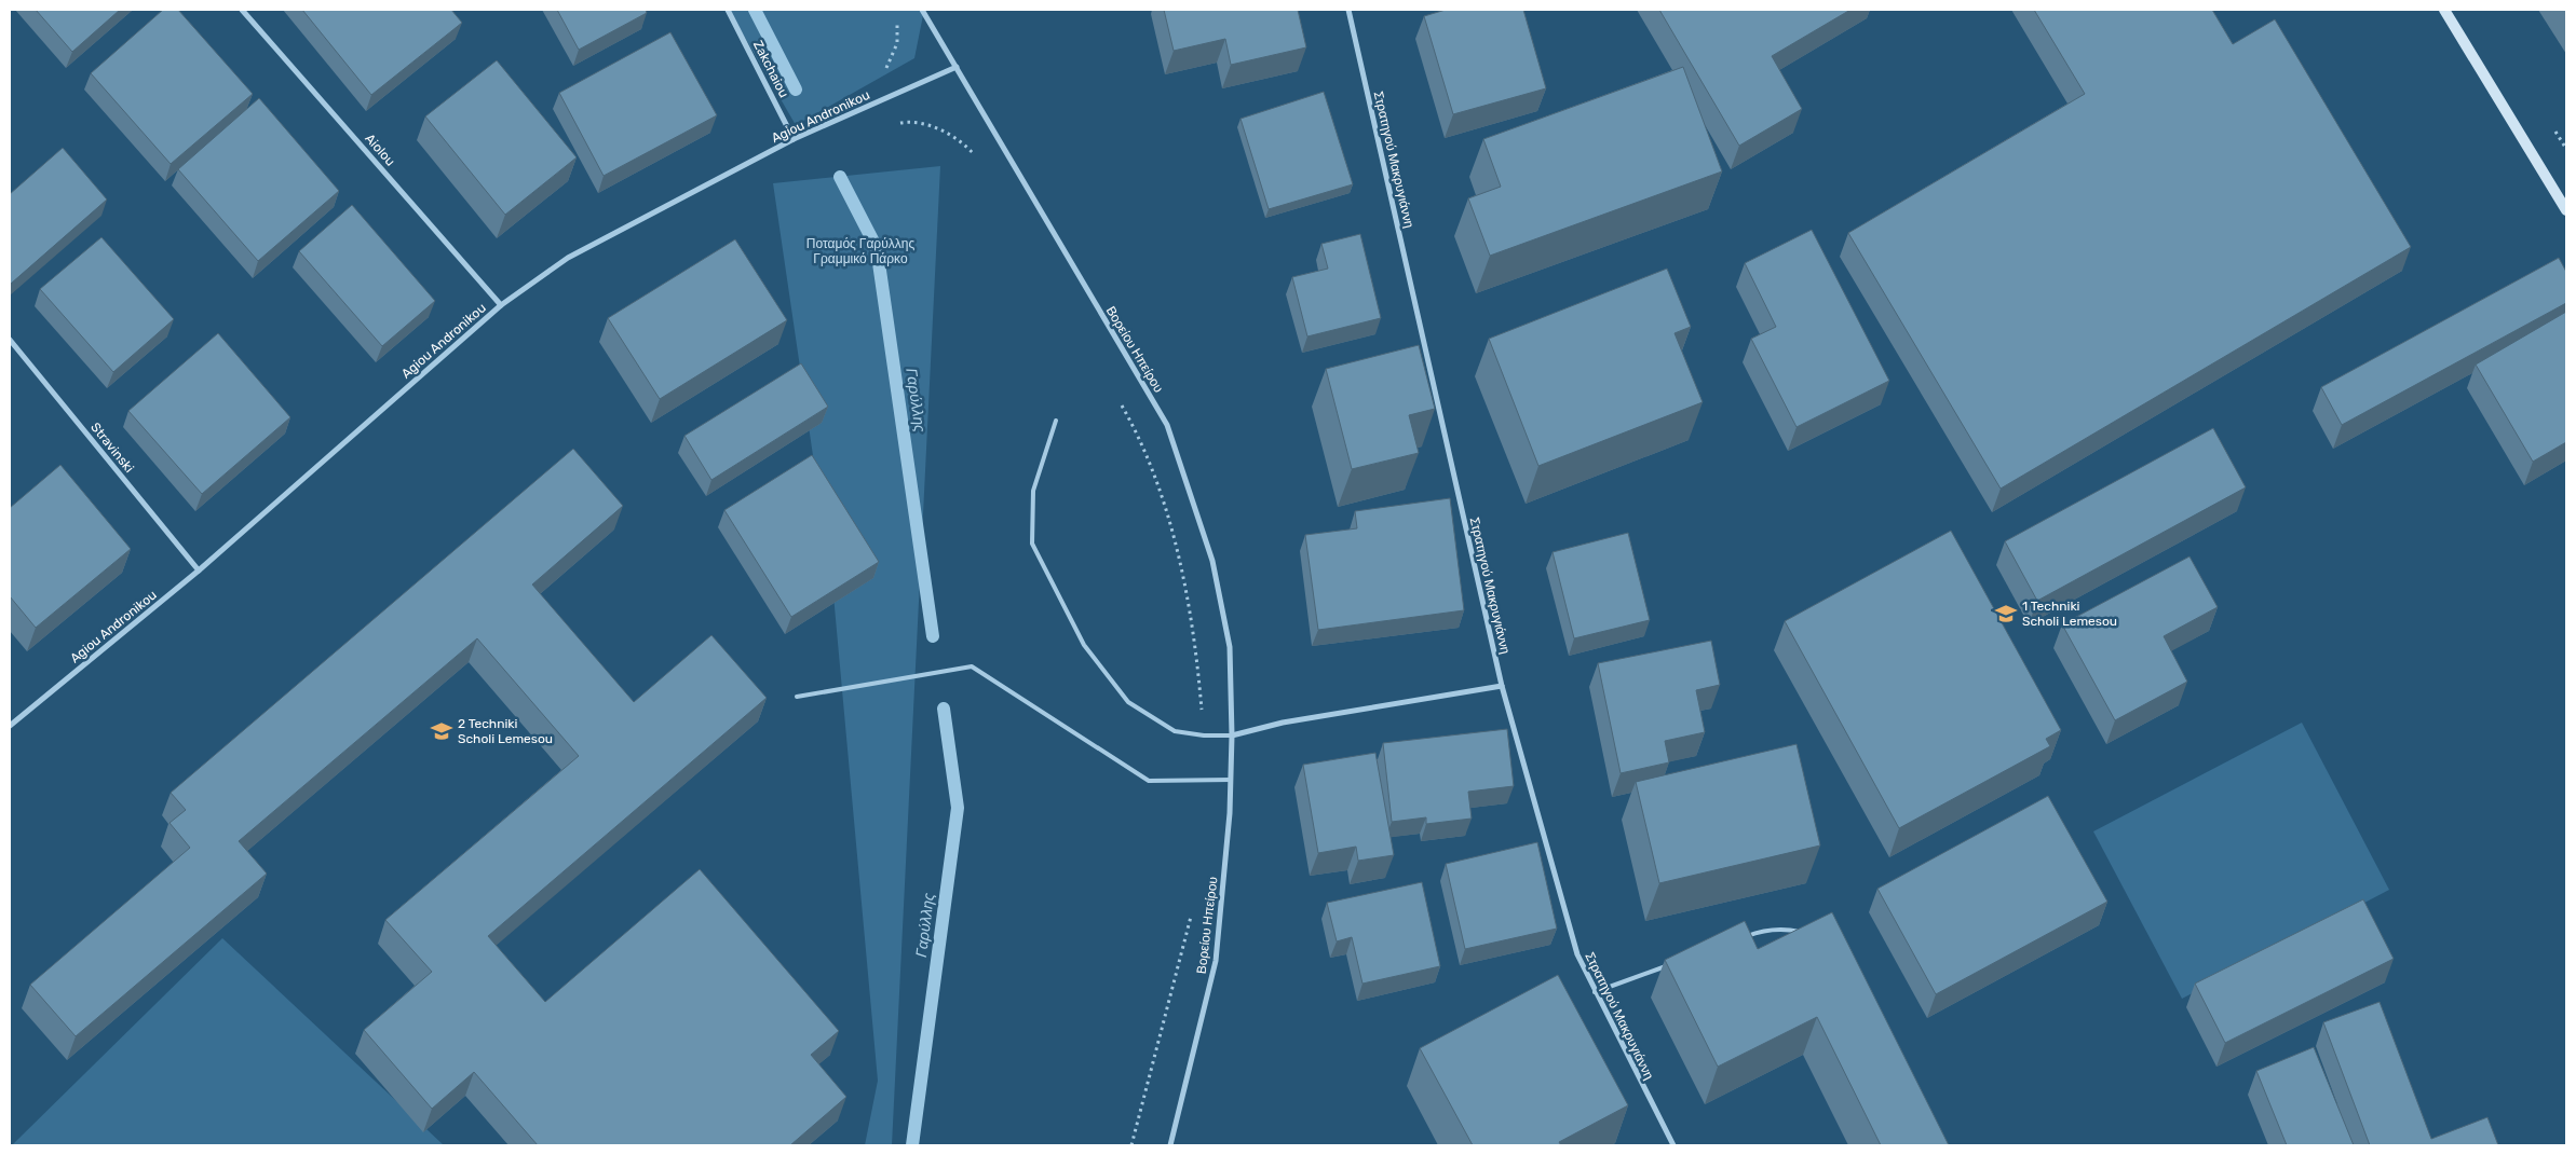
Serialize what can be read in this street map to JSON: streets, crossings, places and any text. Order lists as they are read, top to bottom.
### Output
{
  "streets": {
    "street": [
      "Zakchaiou",
      "Agiou Andronikou",
      "Aiolou",
      "Στρατηγού Μακρυγιάννη",
      "Βορείου Ηπείρου",
      "Stravinski"
    ]
  },
  "crossings": [
    ["Zakchaiou", "Agiou Andronikou"],
    ["Agiou Andronikou", "Aiolou"],
    ["Agiou Andronikou", "Βορείου Ηπείρου"],
    ["Agiou Andronikou", "Stravinski"]
  ],
  "water": ["Γαρύλλης"],
  "parks": ["Ποταμός Γαρύλλης Γραμμικό Πάρκο"],
  "places": {
    "school or university": ["1 Techniki Scholi Lemesou", "2 Techniki Scholi Lemesou"]
  }
}
